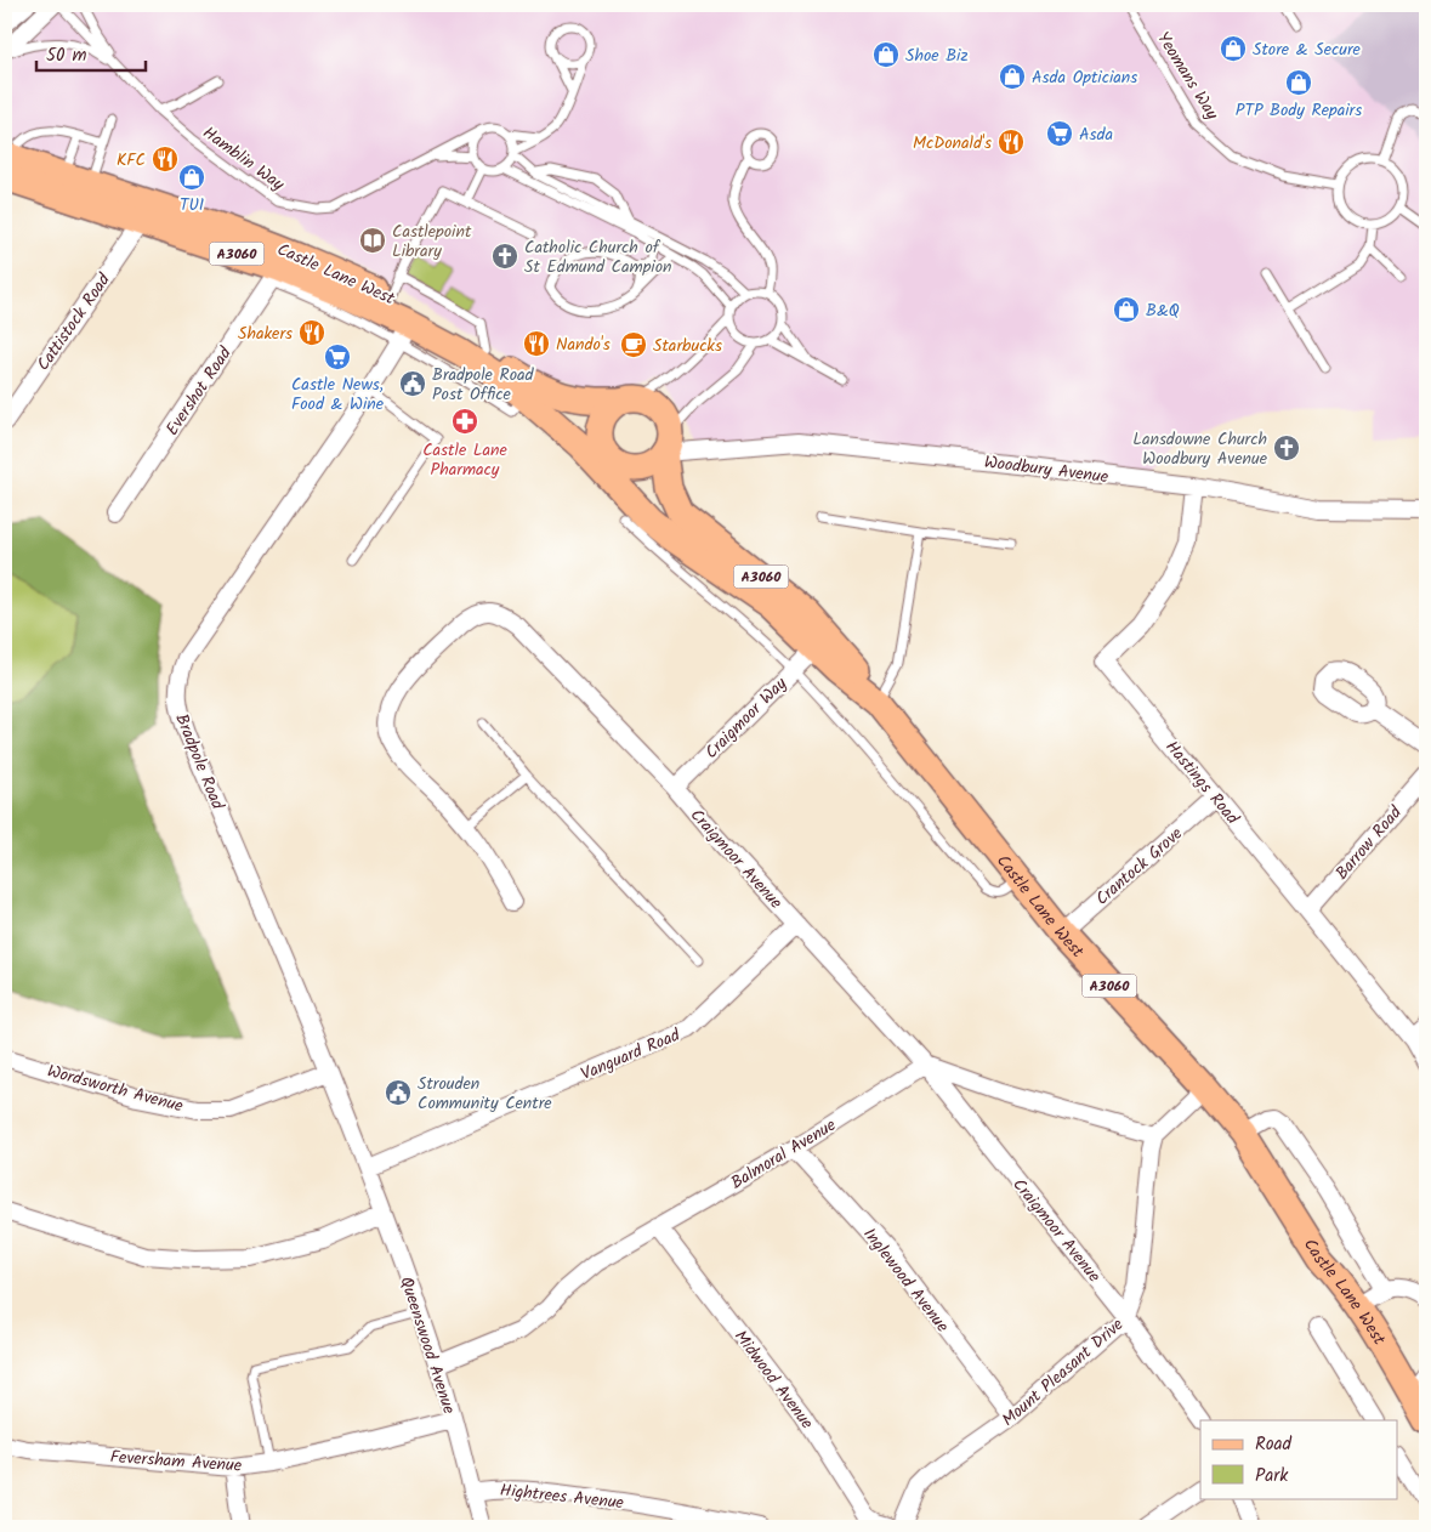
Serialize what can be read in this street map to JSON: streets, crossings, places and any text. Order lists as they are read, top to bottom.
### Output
{
  "streets": {
    "main road": ["A3060", "Castle Lane West"],
    "street": [
      "Cattistock Road",
      "Evershot Road",
      "Woodbury Avenue",
      "Craigmoor Way",
      "Bradpole Road",
      "Hastings Road",
      "Barrow Road",
      "Craigmoor Avenue",
      "Crantock Grove",
      "Vanguard Road",
      "Wordsworth Avenue",
      "Balmoral Avenue",
      "Inglewood Avenue",
      "Queenswood Avenue",
      "Mount Pleasant Drive",
      "Midwood Avenue",
      "Feversham Avenue",
      "Hightrees Avenue"
    ],
    "lane": ["Yeomans Way", "Hamblin Way"]
  },
  "crossings": [
    ["Castle Lane West", "Cattistock Road"],
    ["Castle Lane West", "Evershot Road"],
    ["Castle Lane West", "Woodbury Avenue"],
    ["Castle Lane West", "Craigmoor Way"],
    ["Castle Lane West", "Bradpole Road"],
    ["Castle Lane West", "Crantock Grove"],
    ["Woodbury Avenue", "Hastings Road"],
    ["Craigmoor Way", "Craigmoor Avenue"],
    ["Bradpole Road", "Vanguard Road"],
    ["Bradpole Road", "Wordsworth Avenue"],
    ["Bradpole Road", "Queenswood Avenue"],
    ["Hastings Road", "Barrow Road"],
    ["Hastings Road", "Crantock Grove"],
    ["Craigmoor Avenue", "Vanguard Road"],
    ["Craigmoor Avenue", "Balmoral Avenue"],
    ["Craigmoor Avenue", "Mount Pleasant Drive"],
    ["Vanguard Road", "Queenswood Avenue"],
    ["Balmoral Avenue", "Inglewood Avenue"],
    ["Balmoral Avenue", "Queenswood Avenue"],
    ["Balmoral Avenue", "Midwood Avenue"],
    ["Inglewood Avenue", "Mount Pleasant Drive"],
    ["Queenswood Avenue", "Feversham Avenue"],
    ["Queenswood Avenue", "Hightrees Avenue"]
  ],
  "places": {
    "shop": [
      "Store & Secure",
      "Shoe Biz",
      "Asda Opticians",
      "PTP Body Repairs",
      "TUI",
      "B&Q"
    ],
    "supermarket": ["Asda", "Castle News, Food & Wine"],
    "restaurant": [
      "McDonald's",
      "KFC",
      "Shakers",
      "Nando's"
    ],
    "library": ["Castlepoint Library"],
    "church": ["Catholic Church of St Edmund Campion", "Lansdowne Church Woodbury Avenue"],
    "cafe": ["Starbucks"],
    "public building": ["Bradpole Road Post Office", "Strouden Community Centre"],
    "pharmacy": ["Castle Lane Pharmacy"]
  },
  "legend": ["Road", "Park"],
  "scale_bar": "50 m"
}
